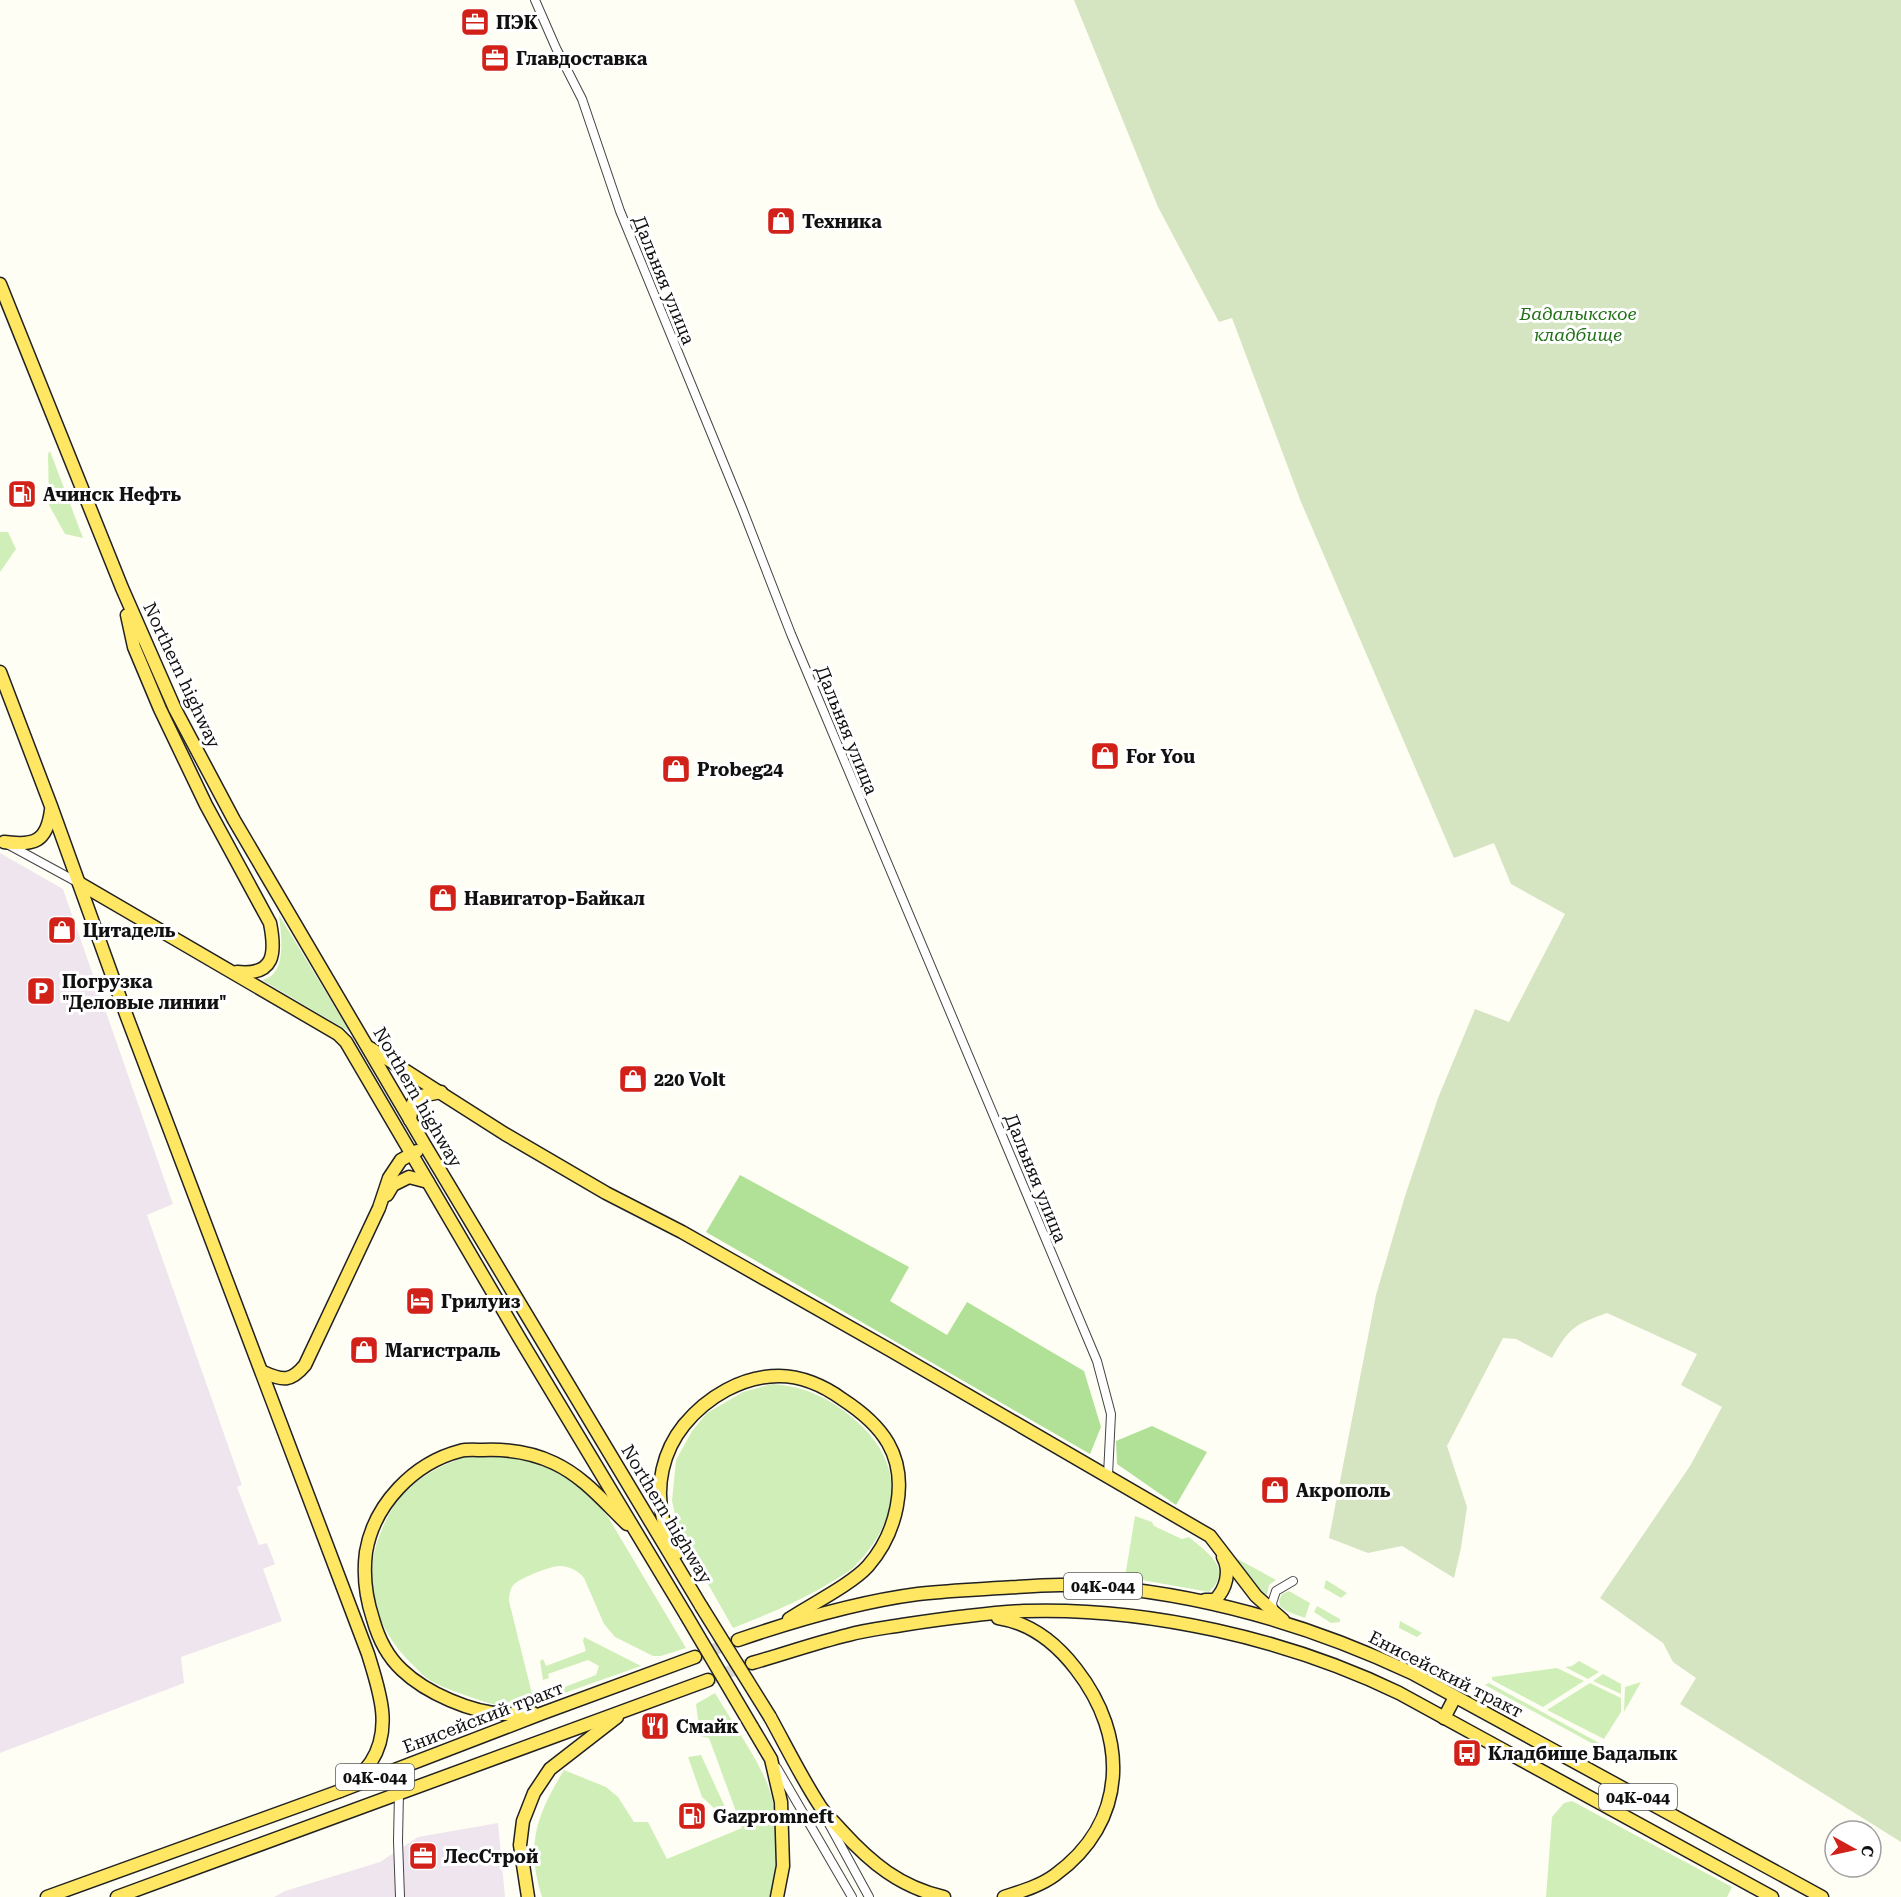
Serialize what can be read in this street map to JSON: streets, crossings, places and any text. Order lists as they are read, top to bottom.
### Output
{
  "streets": {
    "main road": ["Northern highway", "04К-044", "Енисейский тракт"],
    "street": ["Дальняя улица"]
  },
  "parks": ["Бадалыкское кладбище"],
  "places": {
    "office": ["ПЭК", "Главдоставка", "ЛесСтрой"],
    "shop": [
      "Техника",
      "For You",
      "Probeg24",
      "Навигатор-Байкал",
      "Цитадель",
      "220 Volt",
      "Магистраль",
      "Акрополь"
    ],
    "fuel station": ["Ачинск Нефть", "Gazpromneft"],
    "parking": ["Погрузка \"Деловые линии\""],
    "hotel": ["Грилуиз"],
    "restaurant": ["Смайк"],
    "bus stop": ["Кладбище Бадалык"]
  },
  "north": "right"
}
